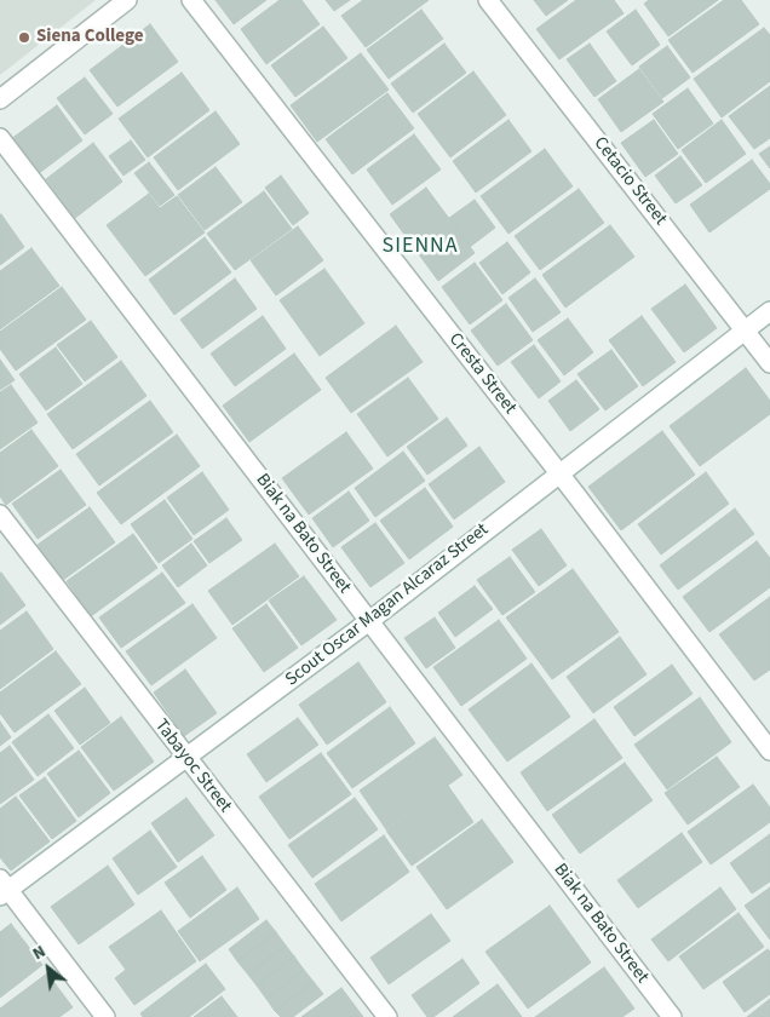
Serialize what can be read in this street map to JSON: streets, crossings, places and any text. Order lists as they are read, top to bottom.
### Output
{
  "streets": {
    "street": [
      "Cetacio Street",
      "Cresta Street",
      "Biak na Bato Street",
      "Scout Oscar Magan Alcaraz Street",
      "Tabayoc Street"
    ]
  },
  "crossings": [
    ["Cetacio Street", "Scout Oscar Magan Alcaraz Street"],
    ["Cresta Street", "Scout Oscar Magan Alcaraz Street"],
    ["Biak na Bato Street", "Scout Oscar Magan Alcaraz Street"],
    ["Scout Oscar Magan Alcaraz Street", "Tabayoc Street"]
  ],
  "districts": ["SIENNA"],
  "places": ["Siena College"],
  "north": "top left"
}
